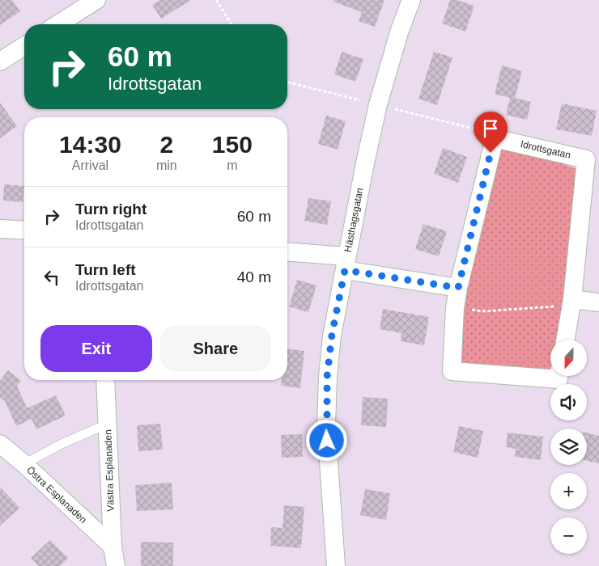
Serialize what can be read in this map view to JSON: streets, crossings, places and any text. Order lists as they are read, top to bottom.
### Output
{
  "streets": {
    "street": [
      "Idrottsgatan",
      "Hästhagsgatan",
      "Västra Esplanaden",
      "Östra Esplanaden"
    ]
  },
  "crossings": [
    ["Västra Esplanaden", "Östra Esplanaden"]
  ],
  "north": "bottom",
  "page": {
    "turn": ["60 m", "Idrottsgatan"],
    "eta": [
      "14:30",
      "Arrival",
      "2",
      "min",
      "150",
      "m"
    ],
    "list": [
      {
        "name": "Turn right",
        "note": "Idrottsgatan",
        "value": "60 m"
      },
      {
        "name": "Turn left",
        "note": "Idrottsgatan",
        "value": "40 m"
      }
    ],
    "buttons": ["Exit", "Share"],
    "map_buttons": ["+", "−"]
  }
}
